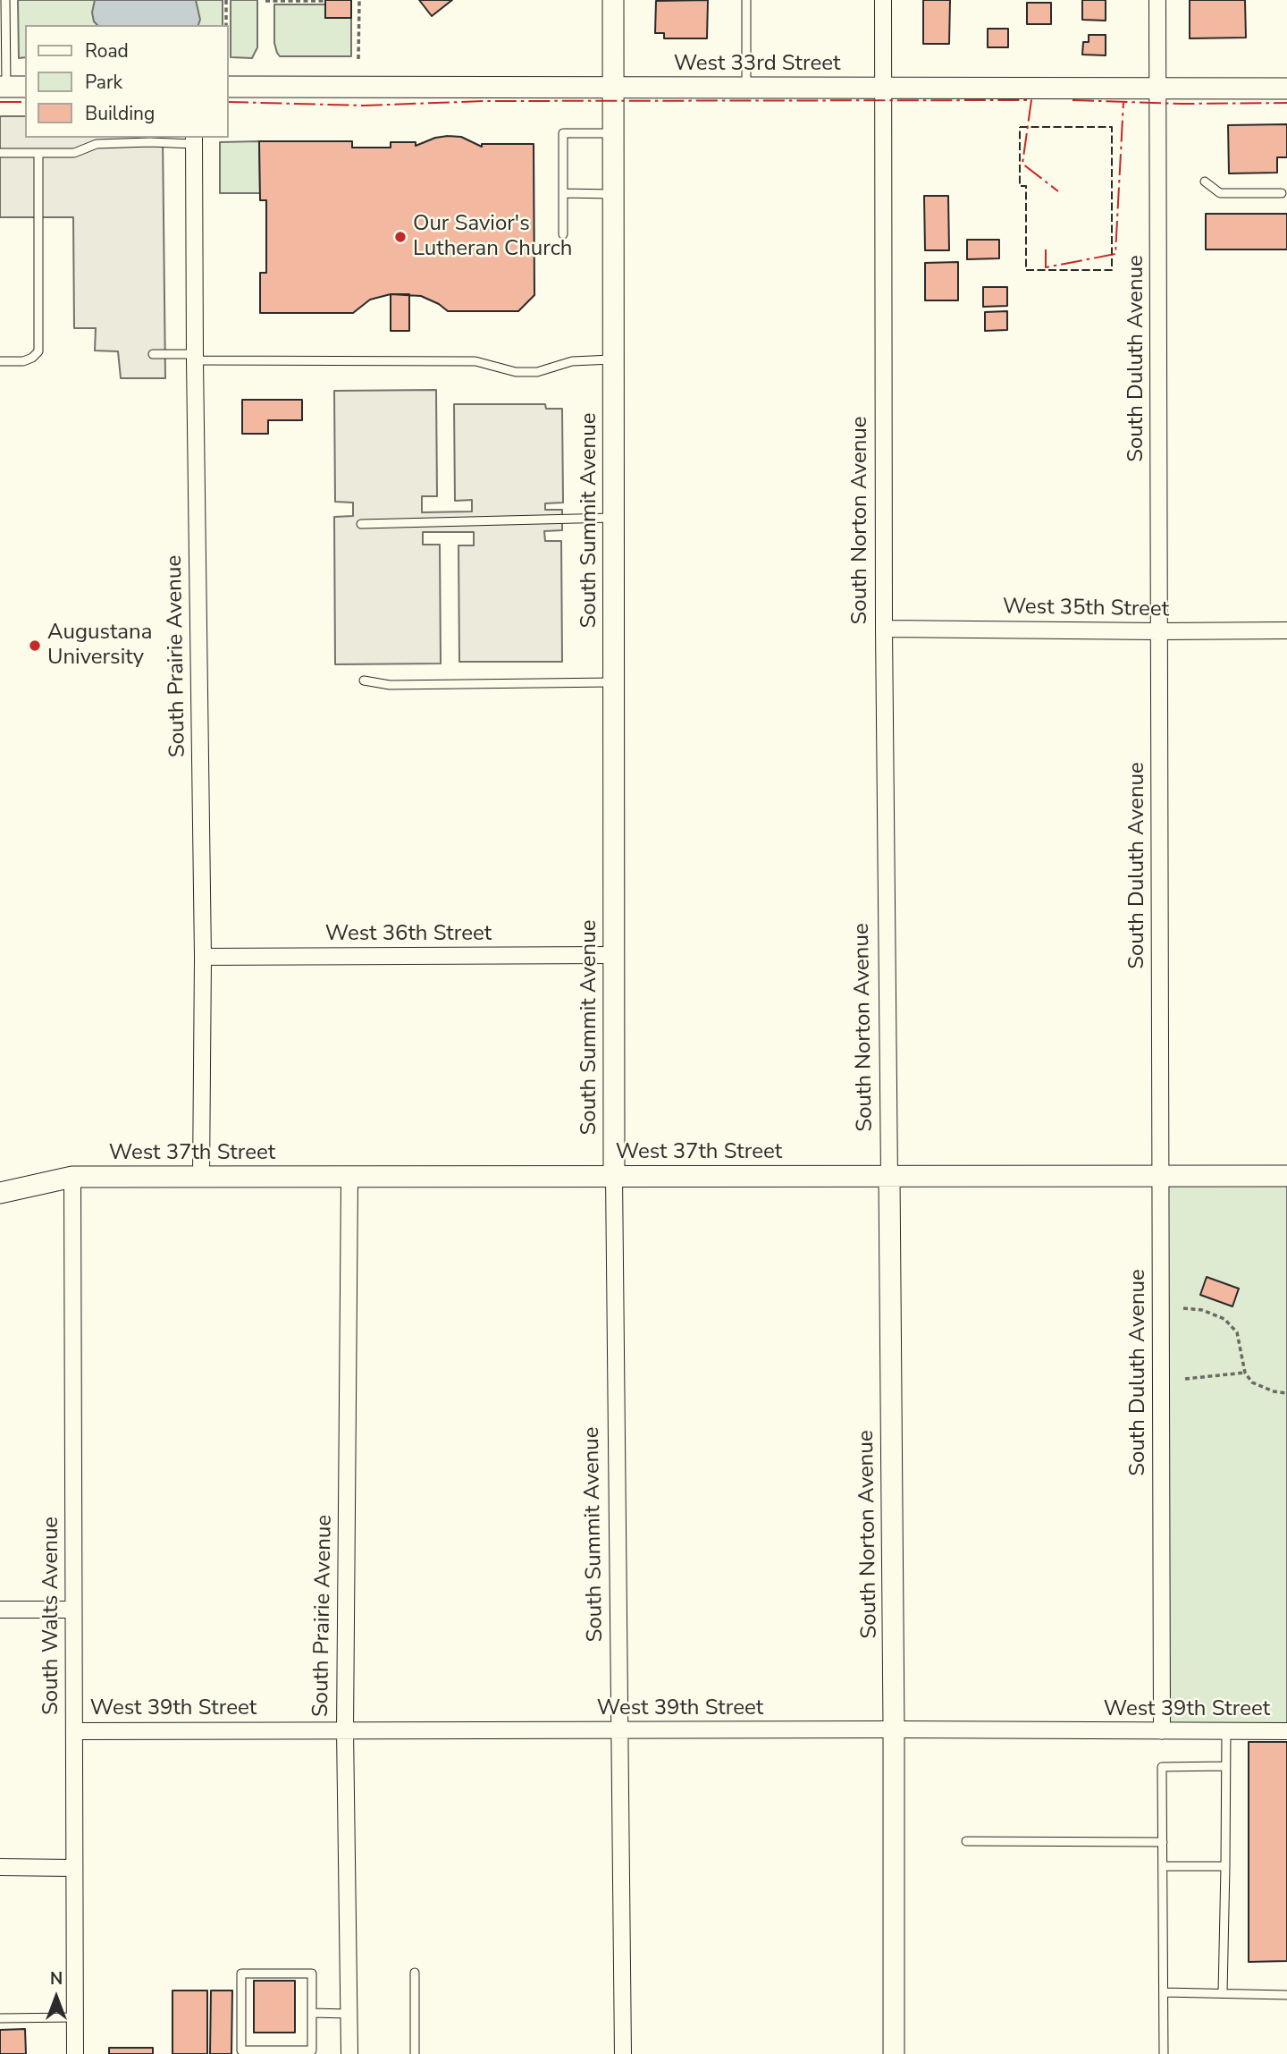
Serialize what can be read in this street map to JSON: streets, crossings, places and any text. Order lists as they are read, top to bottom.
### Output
{
  "streets": {
    "street": [
      "West 33rd Street",
      "South Duluth Avenue",
      "South Summit Avenue",
      "South Norton Avenue",
      "West 35th Street",
      "South Prairie Avenue",
      "West 36th Street",
      "West 37th Street",
      "South Walts Avenue",
      "West 39th Street"
    ]
  },
  "crossings": [
    ["West 33rd Street", "South Duluth Avenue"],
    ["West 33rd Street", "South Summit Avenue"],
    ["West 33rd Street", "South Norton Avenue"],
    ["South Duluth Avenue", "West 35th Street"],
    ["South Duluth Avenue", "West 37th Street"],
    ["South Duluth Avenue", "West 39th Street"],
    ["South Summit Avenue", "West 36th Street"],
    ["South Summit Avenue", "West 37th Street"],
    ["South Summit Avenue", "West 39th Street"],
    ["South Norton Avenue", "West 35th Street"],
    ["South Norton Avenue", "West 37th Street"],
    ["South Norton Avenue", "West 39th Street"],
    ["South Prairie Avenue", "West 36th Street"],
    ["South Prairie Avenue", "West 37th Street"],
    ["South Prairie Avenue", "West 39th Street"],
    ["West 37th Street", "South Walts Avenue"],
    ["South Walts Avenue", "West 39th Street"]
  ],
  "places": ["Our Savior's Lutheran Church", "Augustana University"],
  "legend": ["Road", "Park", "Building"],
  "north": "top"
}
